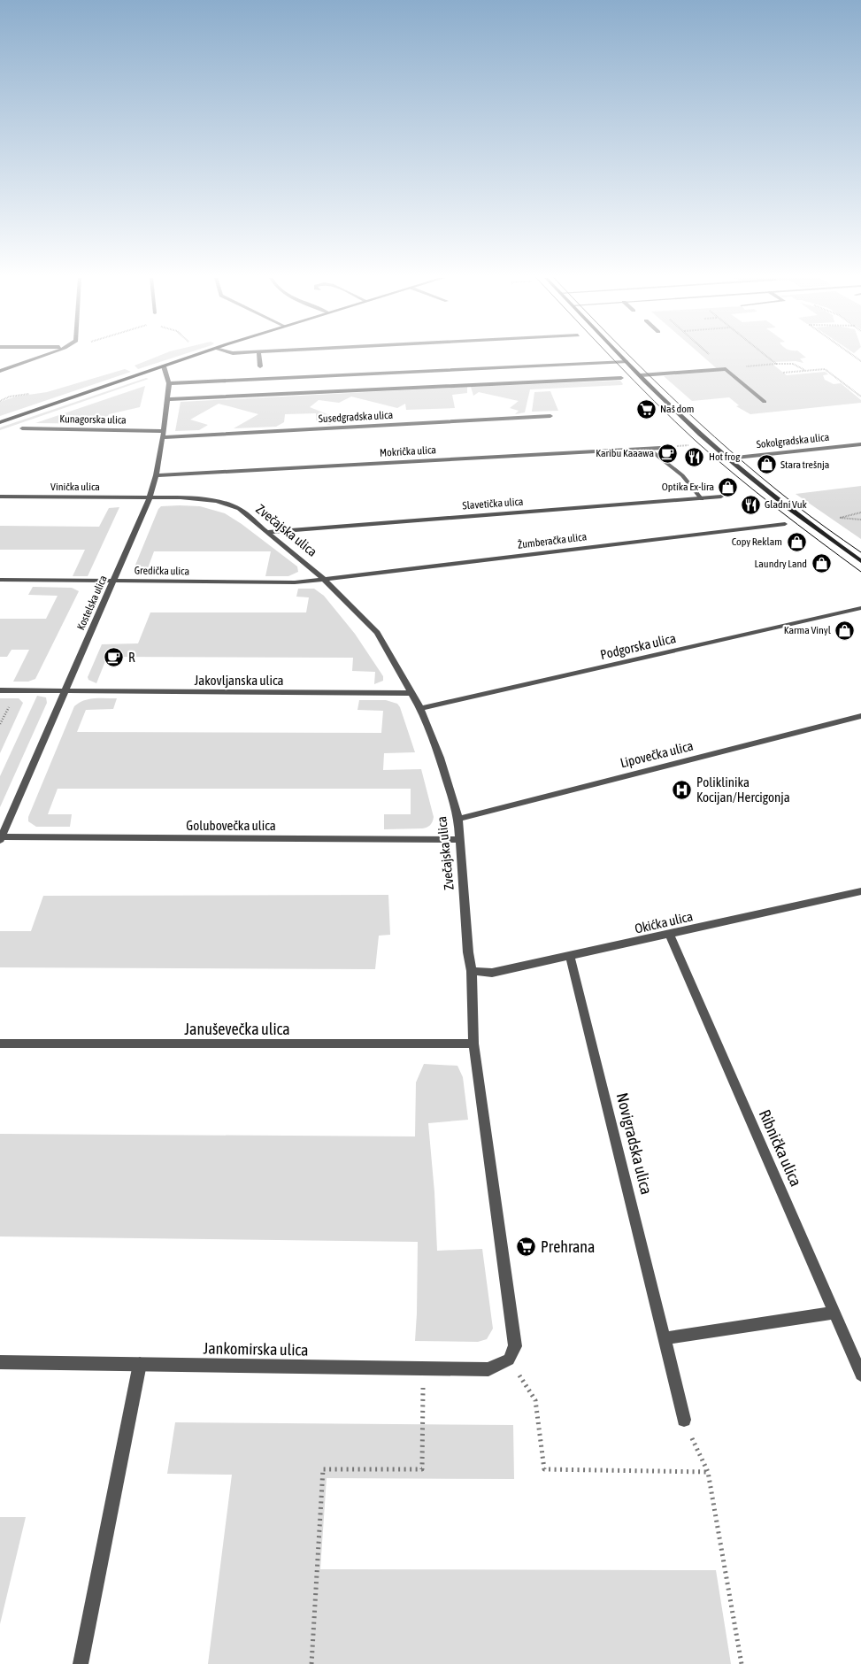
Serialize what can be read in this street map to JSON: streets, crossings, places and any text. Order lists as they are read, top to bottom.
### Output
{
  "streets": {
    "street": [
      "Susedgradska ulica",
      "Kunagorska ulica",
      "Sokolgradska ulica",
      "Mokrička ulica",
      "Vinička ulica",
      "Slavetička ulica",
      "Zvečajska ulica",
      "Žumberačka ulica",
      "Gredička ulica",
      "Kostelska ulica",
      "Podgorska ulica",
      "Jakovljanska ulica",
      "Lipovečka ulica",
      "Golubovečka ulica",
      "Okićka ulica",
      "Januševečka ulica",
      "Novigradska ulica",
      "Ribnička ulica",
      "Jankomirska ulica"
    ]
  },
  "crossings": [
    ["Susedgradska ulica", "Kostelska ulica"],
    ["Kunagorska ulica", "Kostelska ulica"],
    ["Mokrička ulica", "Kostelska ulica"],
    ["Vinička ulica", "Zvečajska ulica"],
    ["Vinička ulica", "Kostelska ulica"],
    ["Slavetička ulica", "Zvečajska ulica"],
    ["Zvečajska ulica", "Žumberačka ulica"],
    ["Zvečajska ulica", "Gredička ulica"],
    ["Zvečajska ulica", "Kostelska ulica"],
    ["Zvečajska ulica", "Podgorska ulica"],
    ["Zvečajska ulica", "Jakovljanska ulica"],
    ["Zvečajska ulica", "Lipovečka ulica"],
    ["Zvečajska ulica", "Golubovečka ulica"],
    ["Zvečajska ulica", "Okićka ulica"],
    ["Zvečajska ulica", "Januševečka ulica"],
    ["Zvečajska ulica", "Jankomirska ulica"],
    ["Žumberačka ulica", "Gredička ulica"],
    ["Gredička ulica", "Kostelska ulica"],
    ["Kostelska ulica", "Jakovljanska ulica"],
    ["Kostelska ulica", "Golubovečka ulica"],
    ["Okićka ulica", "Novigradska ulica"],
    ["Okićka ulica", "Ribnička ulica"]
  ],
  "places": {
    "supermarket": ["Naš dom", "Prehrana"],
    "cafe": ["Karibu Kaaawa", "R"],
    "restaurant": ["Hot frog", "Gladni Vuk"],
    "shop": [
      "Stara trešnja",
      "Optika Ex-lira",
      "Copy Reklam",
      "Laundry Land",
      "Karma Vinyl"
    ],
    "hospital": ["Poliklinika Kocijan/Hercigonja"]
  }
}
